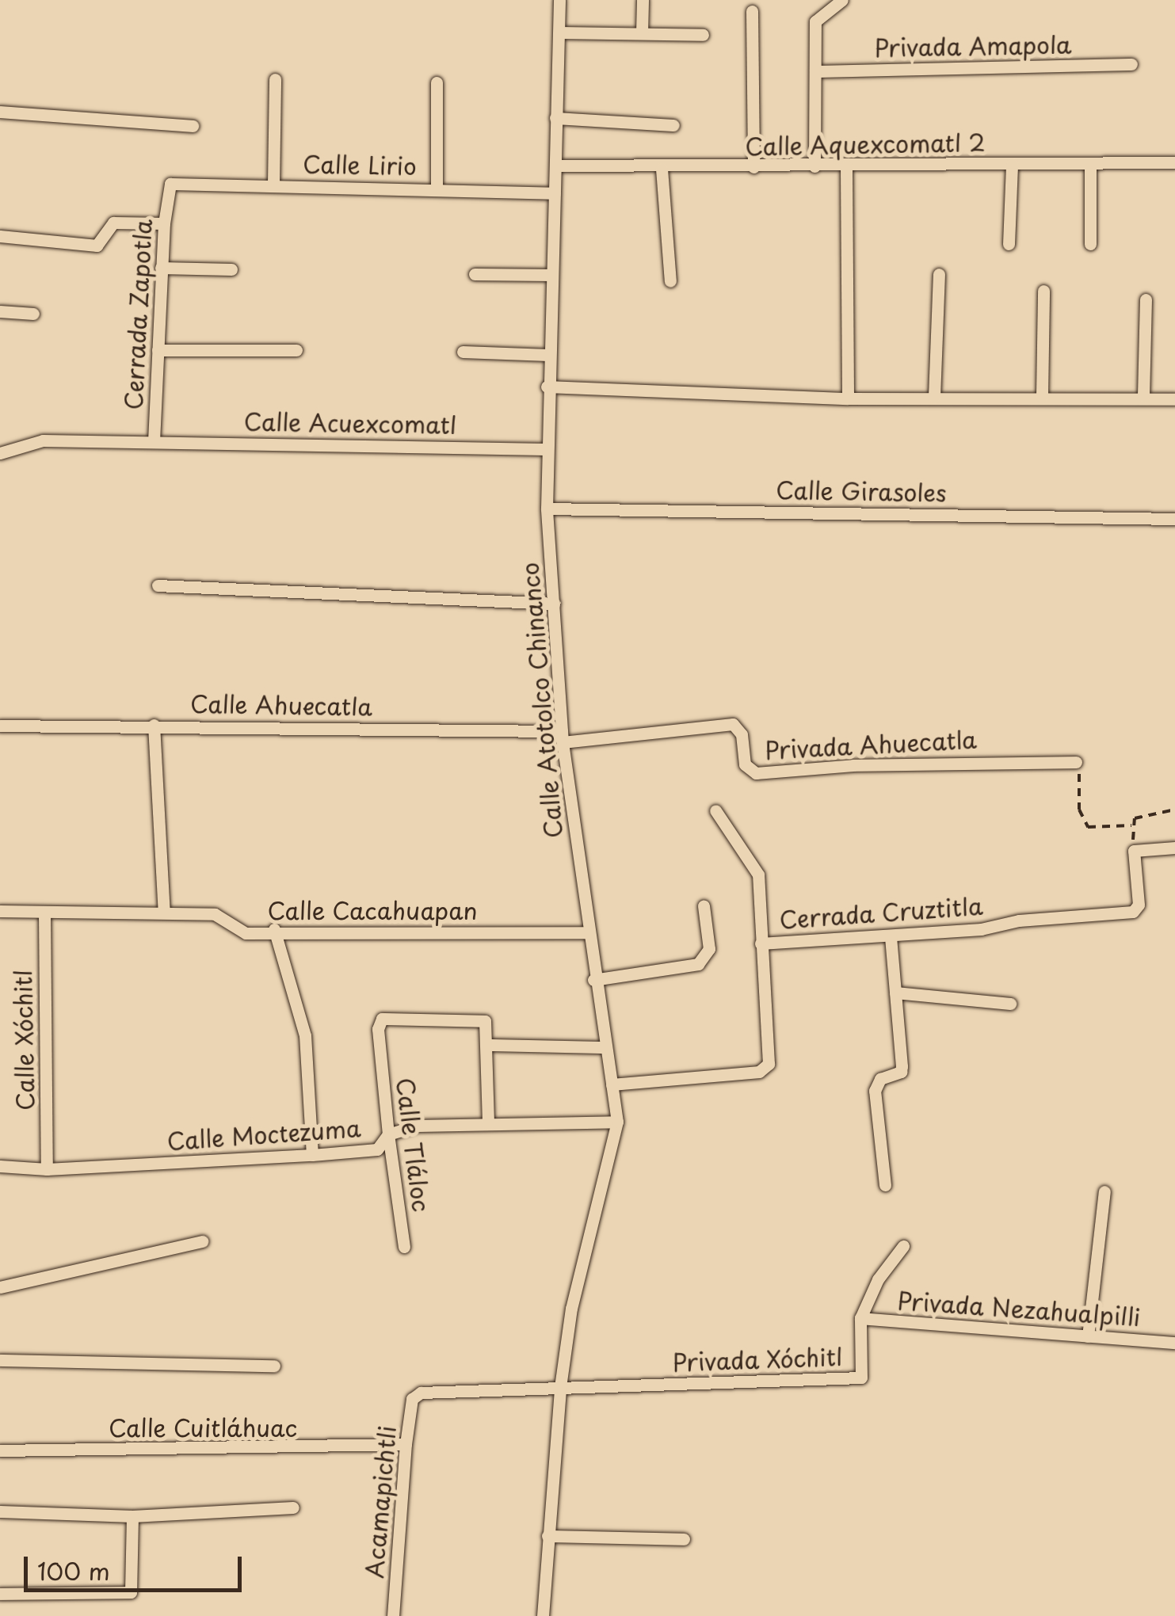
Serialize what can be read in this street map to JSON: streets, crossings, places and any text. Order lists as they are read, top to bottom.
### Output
{
  "streets": {
    "street": [
      "Privada Amapola",
      "Calle Aquexcomatl 2",
      "Calle Lirio",
      "Cerrada Zapotla",
      "Calle Acuexcomatl",
      "Calle Girasoles",
      "Calle Atotolco Chinanco",
      "Calle Ahuecatla",
      "Privada Ahuecatla",
      "Calle Cacahuapan",
      "Cerrada Cruztitla",
      "Calle Xóchitl",
      "Calle Moctezuma",
      "Calle Tláloc",
      "Privada Nezahualpilli",
      "Privada Xóchitl",
      "Calle Cuitláhuac",
      "Acamapichtli"
    ]
  },
  "crossings": [
    ["Calle Aquexcomatl 2", "Calle Atotolco Chinanco"],
    ["Calle Lirio", "Cerrada Zapotla"],
    ["Calle Lirio", "Calle Atotolco Chinanco"],
    ["Cerrada Zapotla", "Calle Acuexcomatl"],
    ["Calle Acuexcomatl", "Calle Atotolco Chinanco"],
    ["Calle Girasoles", "Calle Atotolco Chinanco"],
    ["Calle Atotolco Chinanco", "Calle Ahuecatla"],
    ["Calle Atotolco Chinanco", "Privada Ahuecatla"],
    ["Calle Atotolco Chinanco", "Calle Cacahuapan"],
    ["Calle Atotolco Chinanco", "Cerrada Cruztitla"],
    ["Calle Atotolco Chinanco", "Calle Moctezuma"],
    ["Calle Atotolco Chinanco", "Privada Xóchitl"],
    ["Calle Atotolco Chinanco", "Acamapichtli"],
    ["Calle Ahuecatla", "Privada Ahuecatla"],
    ["Calle Xóchitl", "Calle Moctezuma"],
    ["Calle Moctezuma", "Calle Tláloc"],
    ["Privada Nezahualpilli", "Privada Xóchitl"],
    ["Privada Xóchitl", "Acamapichtli"],
    ["Calle Cuitláhuac", "Acamapichtli"]
  ],
  "scale_bar": "100 m"
}
